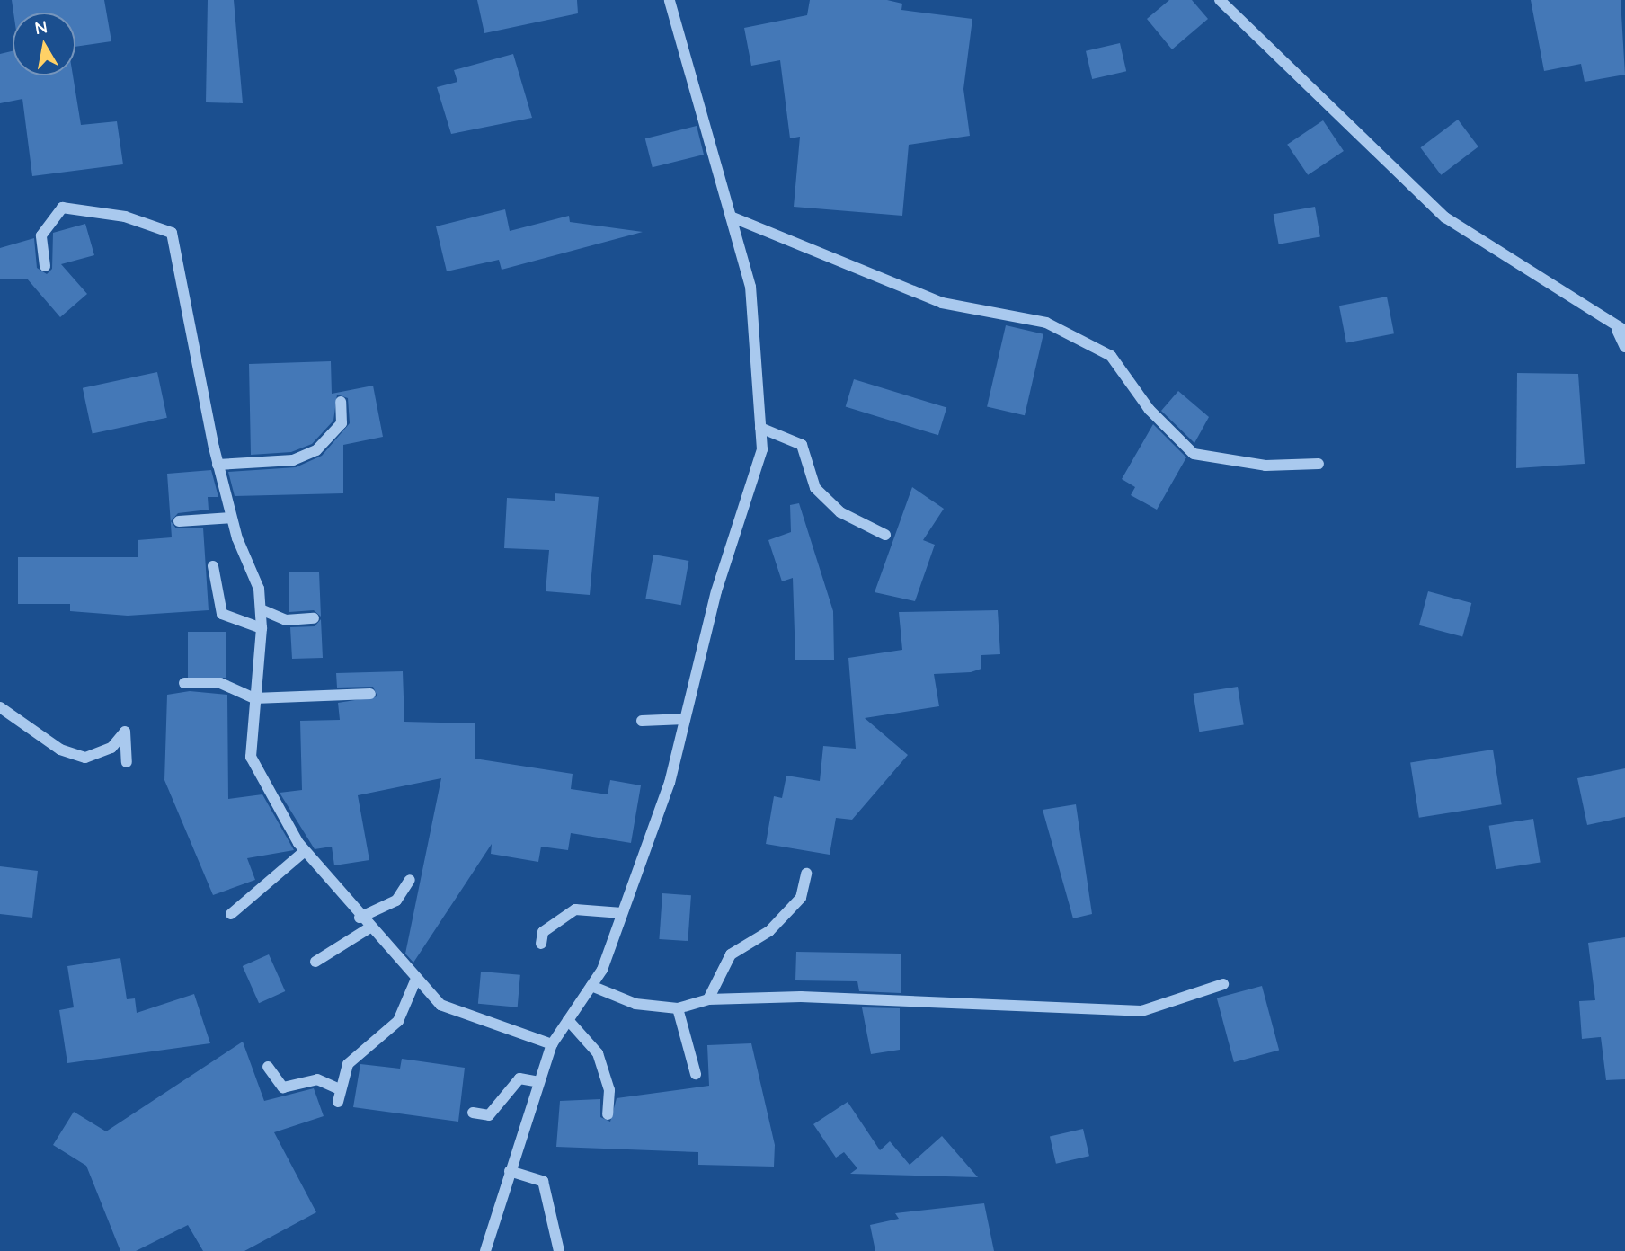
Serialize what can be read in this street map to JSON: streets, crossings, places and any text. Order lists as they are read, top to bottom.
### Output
{
  "north": "top"
}
